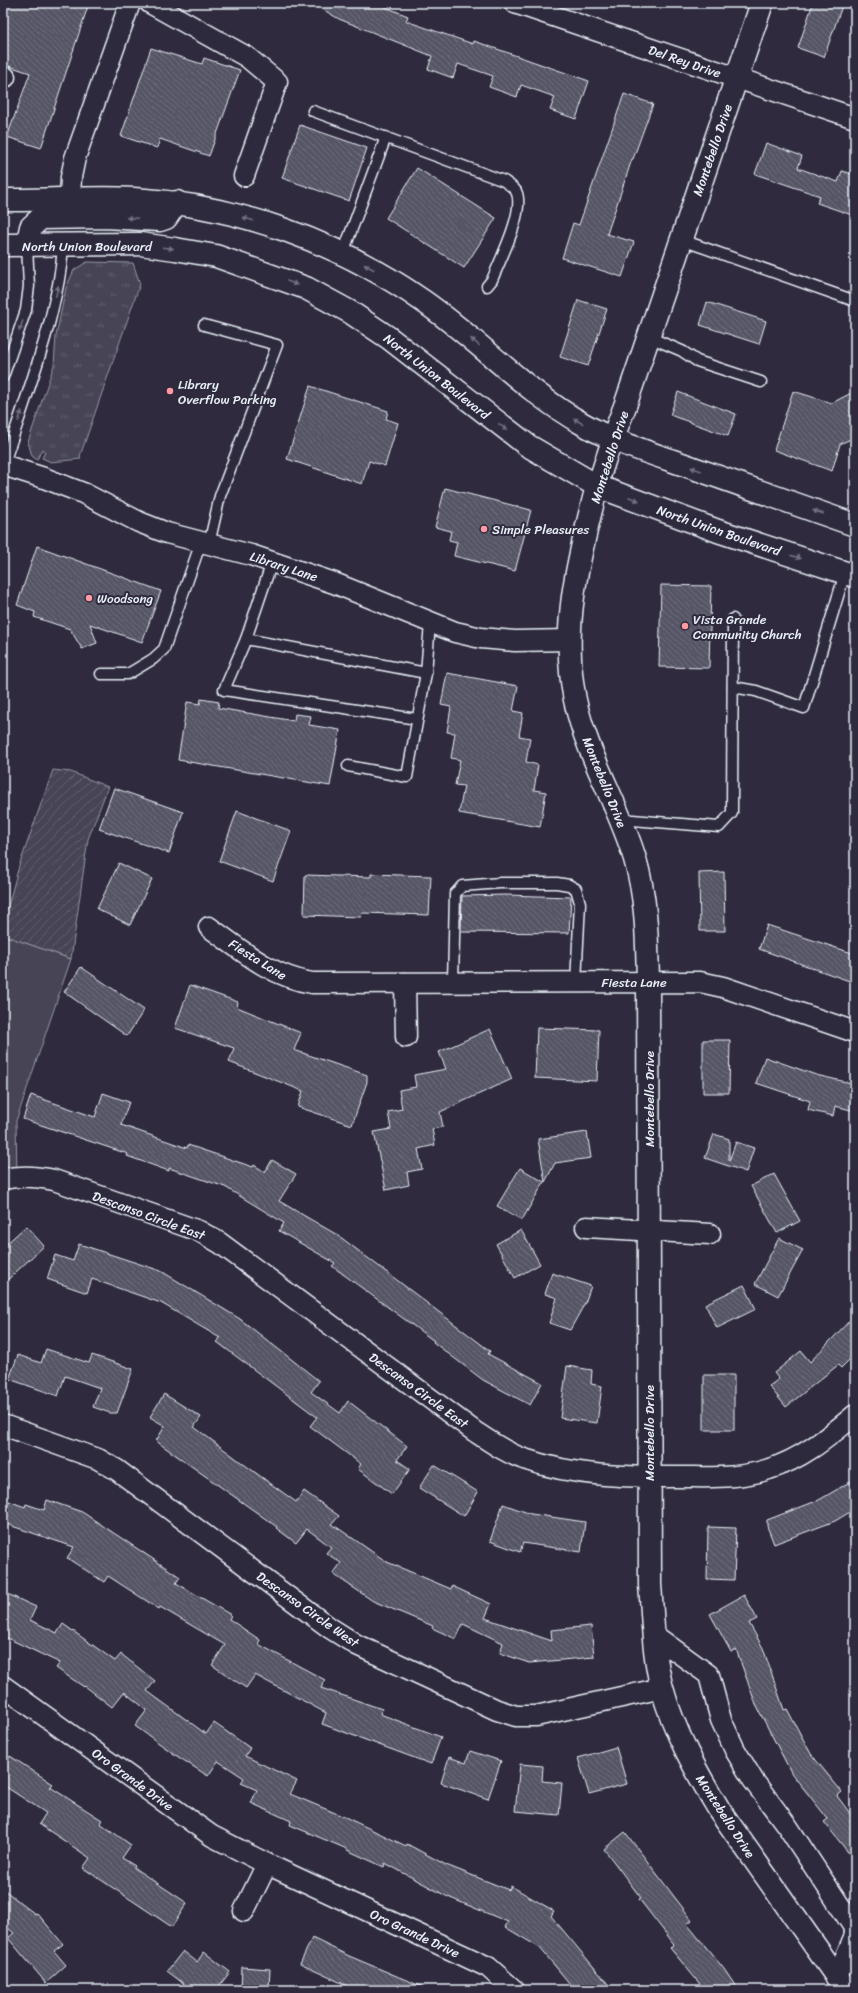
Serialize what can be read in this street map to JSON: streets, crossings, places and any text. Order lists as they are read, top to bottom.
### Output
{
  "streets": {
    "main road": ["Montebello Drive", "North Union Boulevard"],
    "street": [
      "Del Rey Drive",
      "Library Lane",
      "Fiesta Lane",
      "Descanso Circle East",
      "Descanso Circle West",
      "Oro Grande Drive"
    ]
  },
  "crossings": [
    ["Del Rey Drive", "Montebello Drive"],
    ["Montebello Drive", "North Union Boulevard"],
    ["Montebello Drive", "Library Lane"],
    ["Montebello Drive", "Fiesta Lane"],
    ["Montebello Drive", "Descanso Circle East"],
    ["Montebello Drive", "Descanso Circle West"]
  ],
  "places": [
    "Library Overflow Parking",
    "Simple Pleasures",
    "Woodsong",
    "Vista Grande Community Church"
  ]
}
